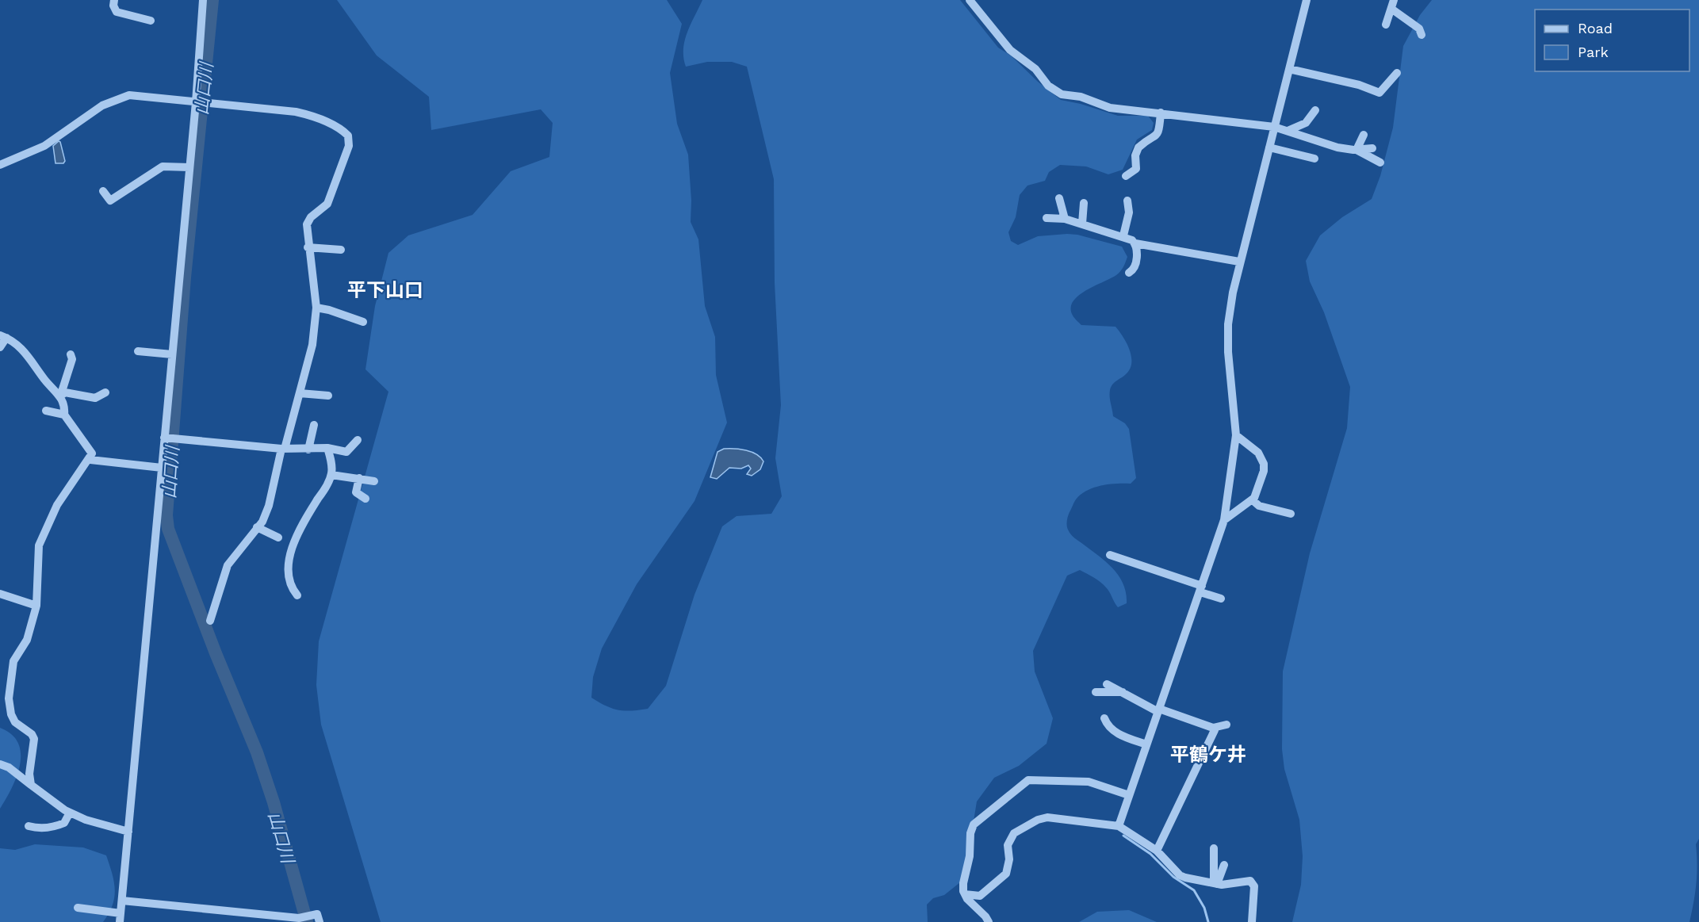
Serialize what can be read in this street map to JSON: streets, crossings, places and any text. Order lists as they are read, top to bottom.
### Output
{
  "districts": ["平下山口", "平鶴ケ井"],
  "water": ["山口川"],
  "legend": ["Road", "Park"]
}
